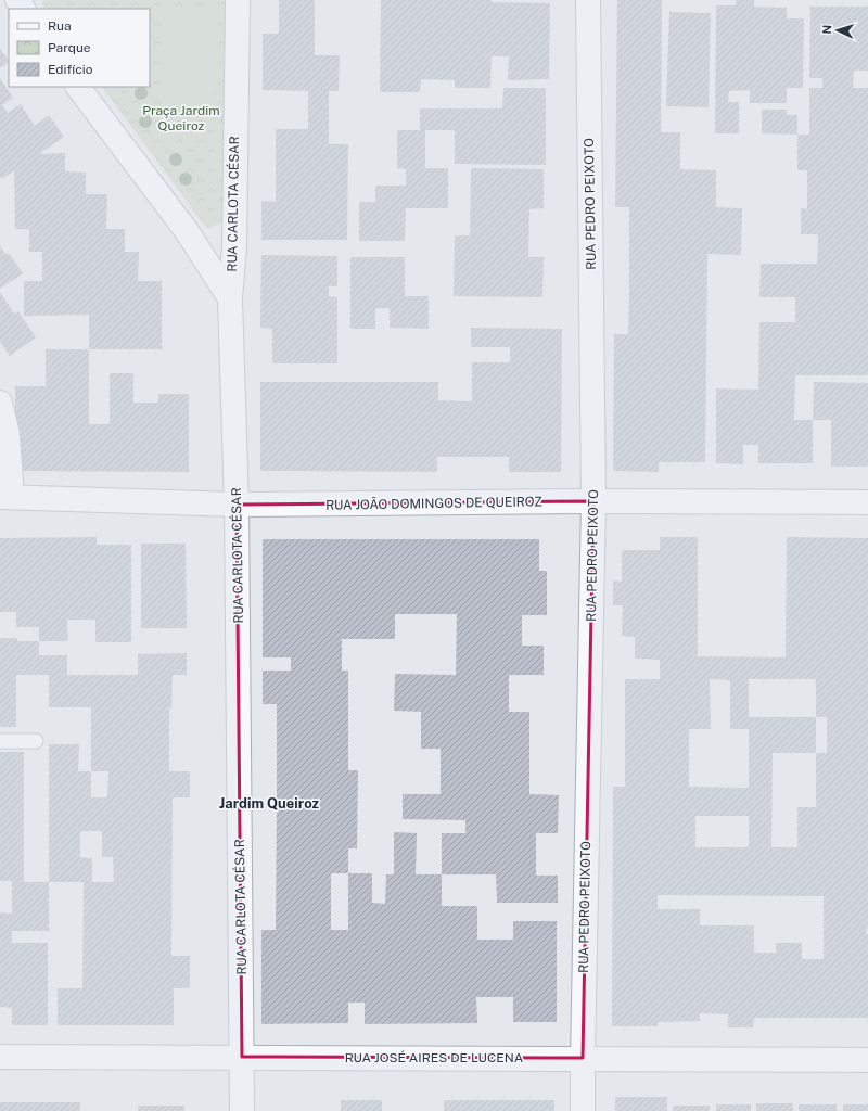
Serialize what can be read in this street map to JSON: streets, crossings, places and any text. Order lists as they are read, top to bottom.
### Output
{
  "streets": {
    "street": [
      "RUA CARLOTA CÉSAR",
      "RUA PEDRO PEIXOTO",
      "RUA JOÃO DOMINGOS DE QUEIROZ",
      "RUA JOSÉ AIRES DE LUCENA"
    ]
  },
  "crossings": [
    ["RUA CARLOTA CÉSAR", "RUA JOÃO DOMINGOS DE QUEIROZ"],
    ["RUA CARLOTA CÉSAR", "RUA JOSÉ AIRES DE LUCENA"],
    ["RUA PEDRO PEIXOTO", "RUA JOÃO DOMINGOS DE QUEIROZ"],
    ["RUA PEDRO PEIXOTO", "RUA JOSÉ AIRES DE LUCENA"]
  ],
  "districts": ["Jardim Queiroz"],
  "parks": ["Praça Jardim Queiroz"],
  "legend": ["Rua", "Parque", "Edifício"],
  "north": "left"
}
